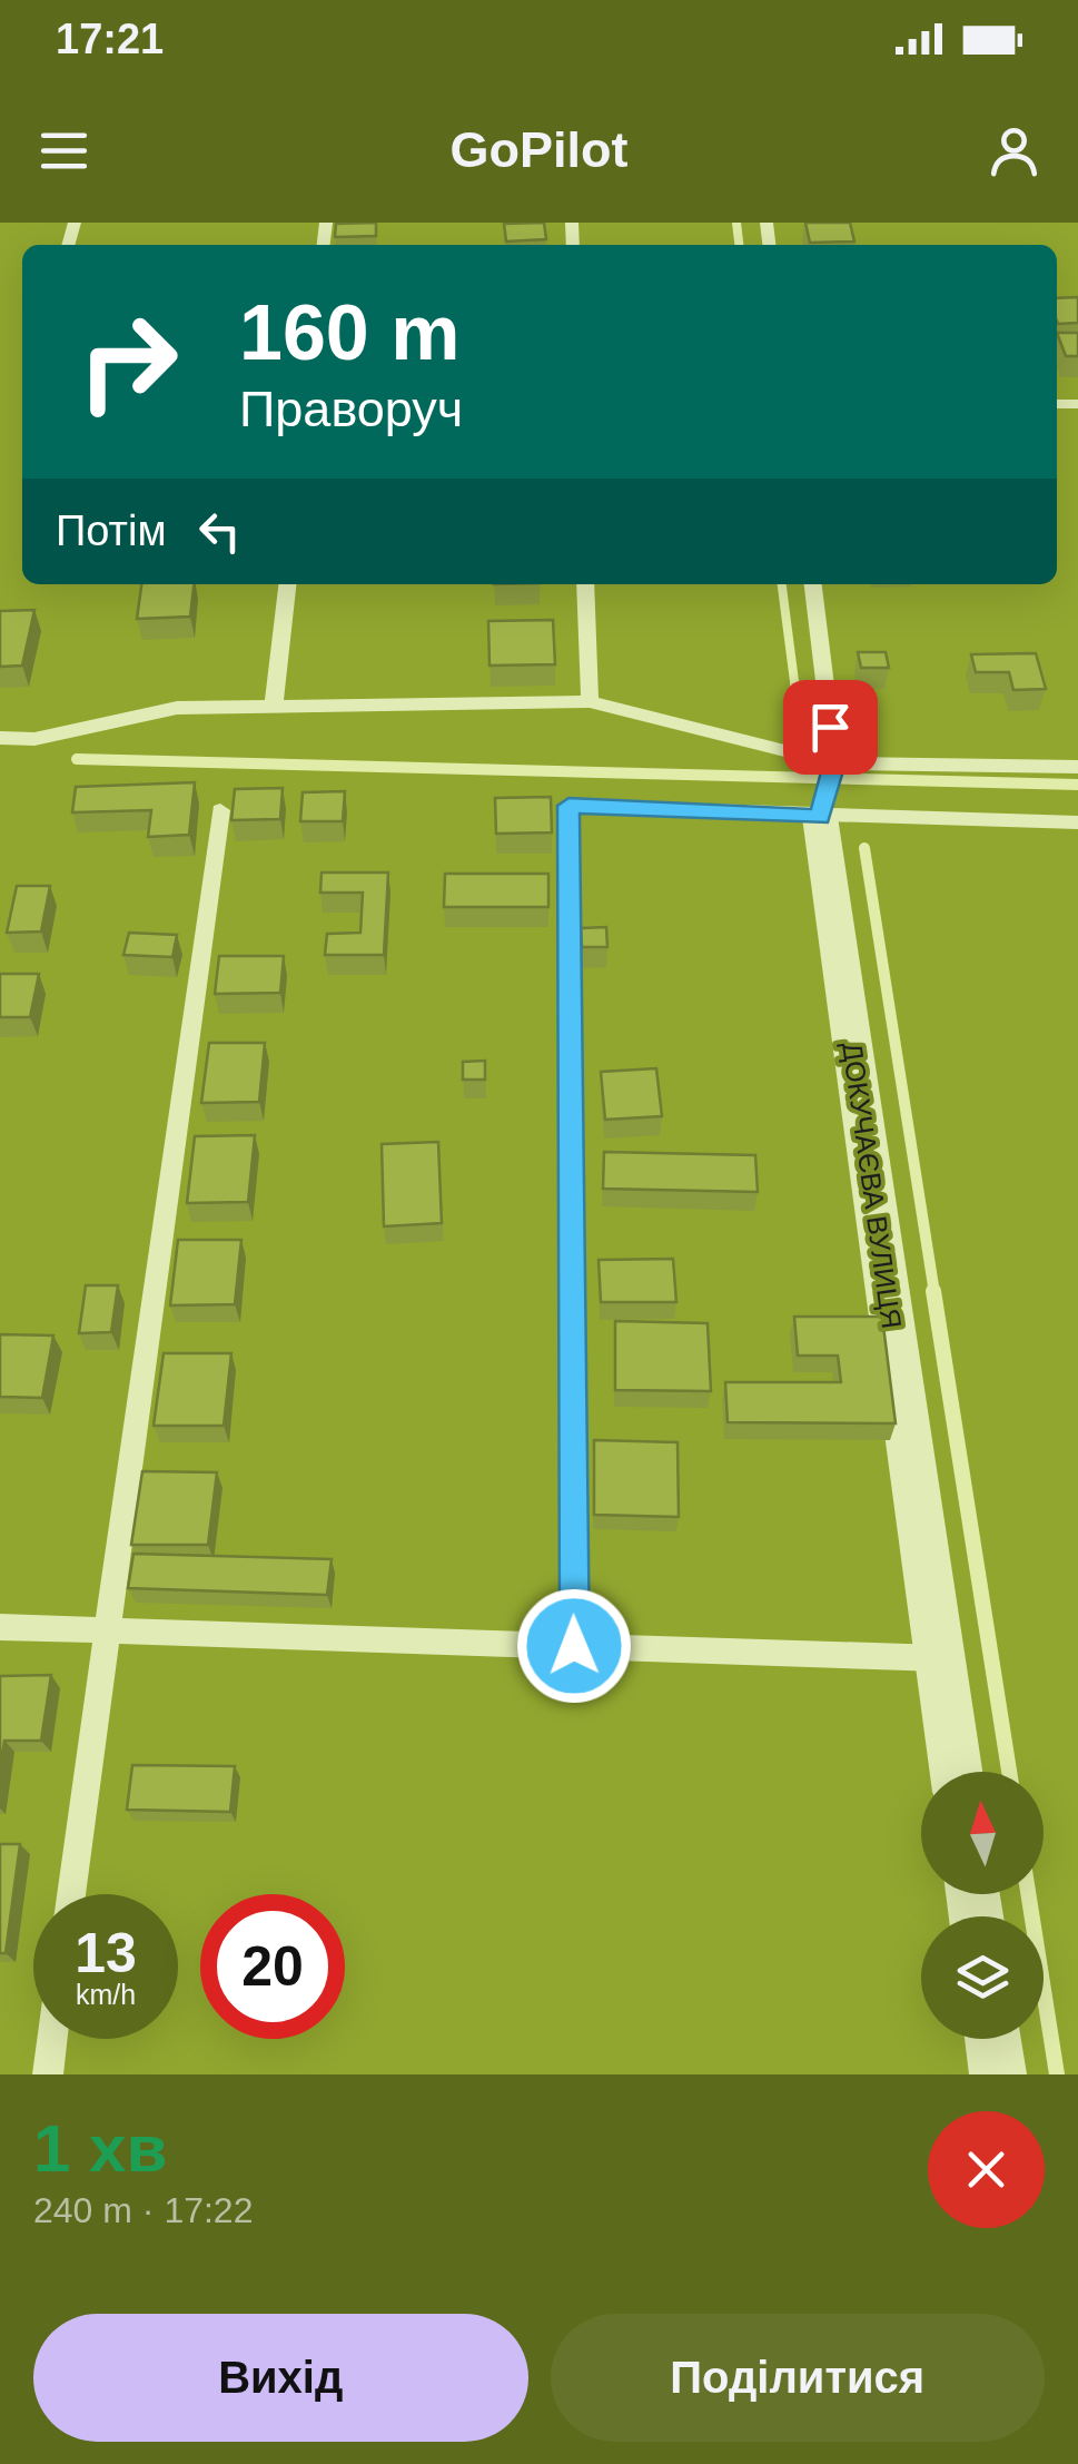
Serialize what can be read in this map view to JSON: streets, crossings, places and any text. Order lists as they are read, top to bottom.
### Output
{
  "streets": {
    "street": ["ДОКУЧАЄВА ВУЛИЦЯ"]
  },
  "north": "top",
  "page": {
    "status": "17:21",
    "header": "GoPilot",
    "turn": ["160 m", "Праворуч"],
    "then": "Потім",
    "speed": "13 km/h",
    "limit": "20",
    "heading": ["1 хв", "240 m · 17:22"],
    "buttons": ["Вихід", "Поділитися"]
  }
}
